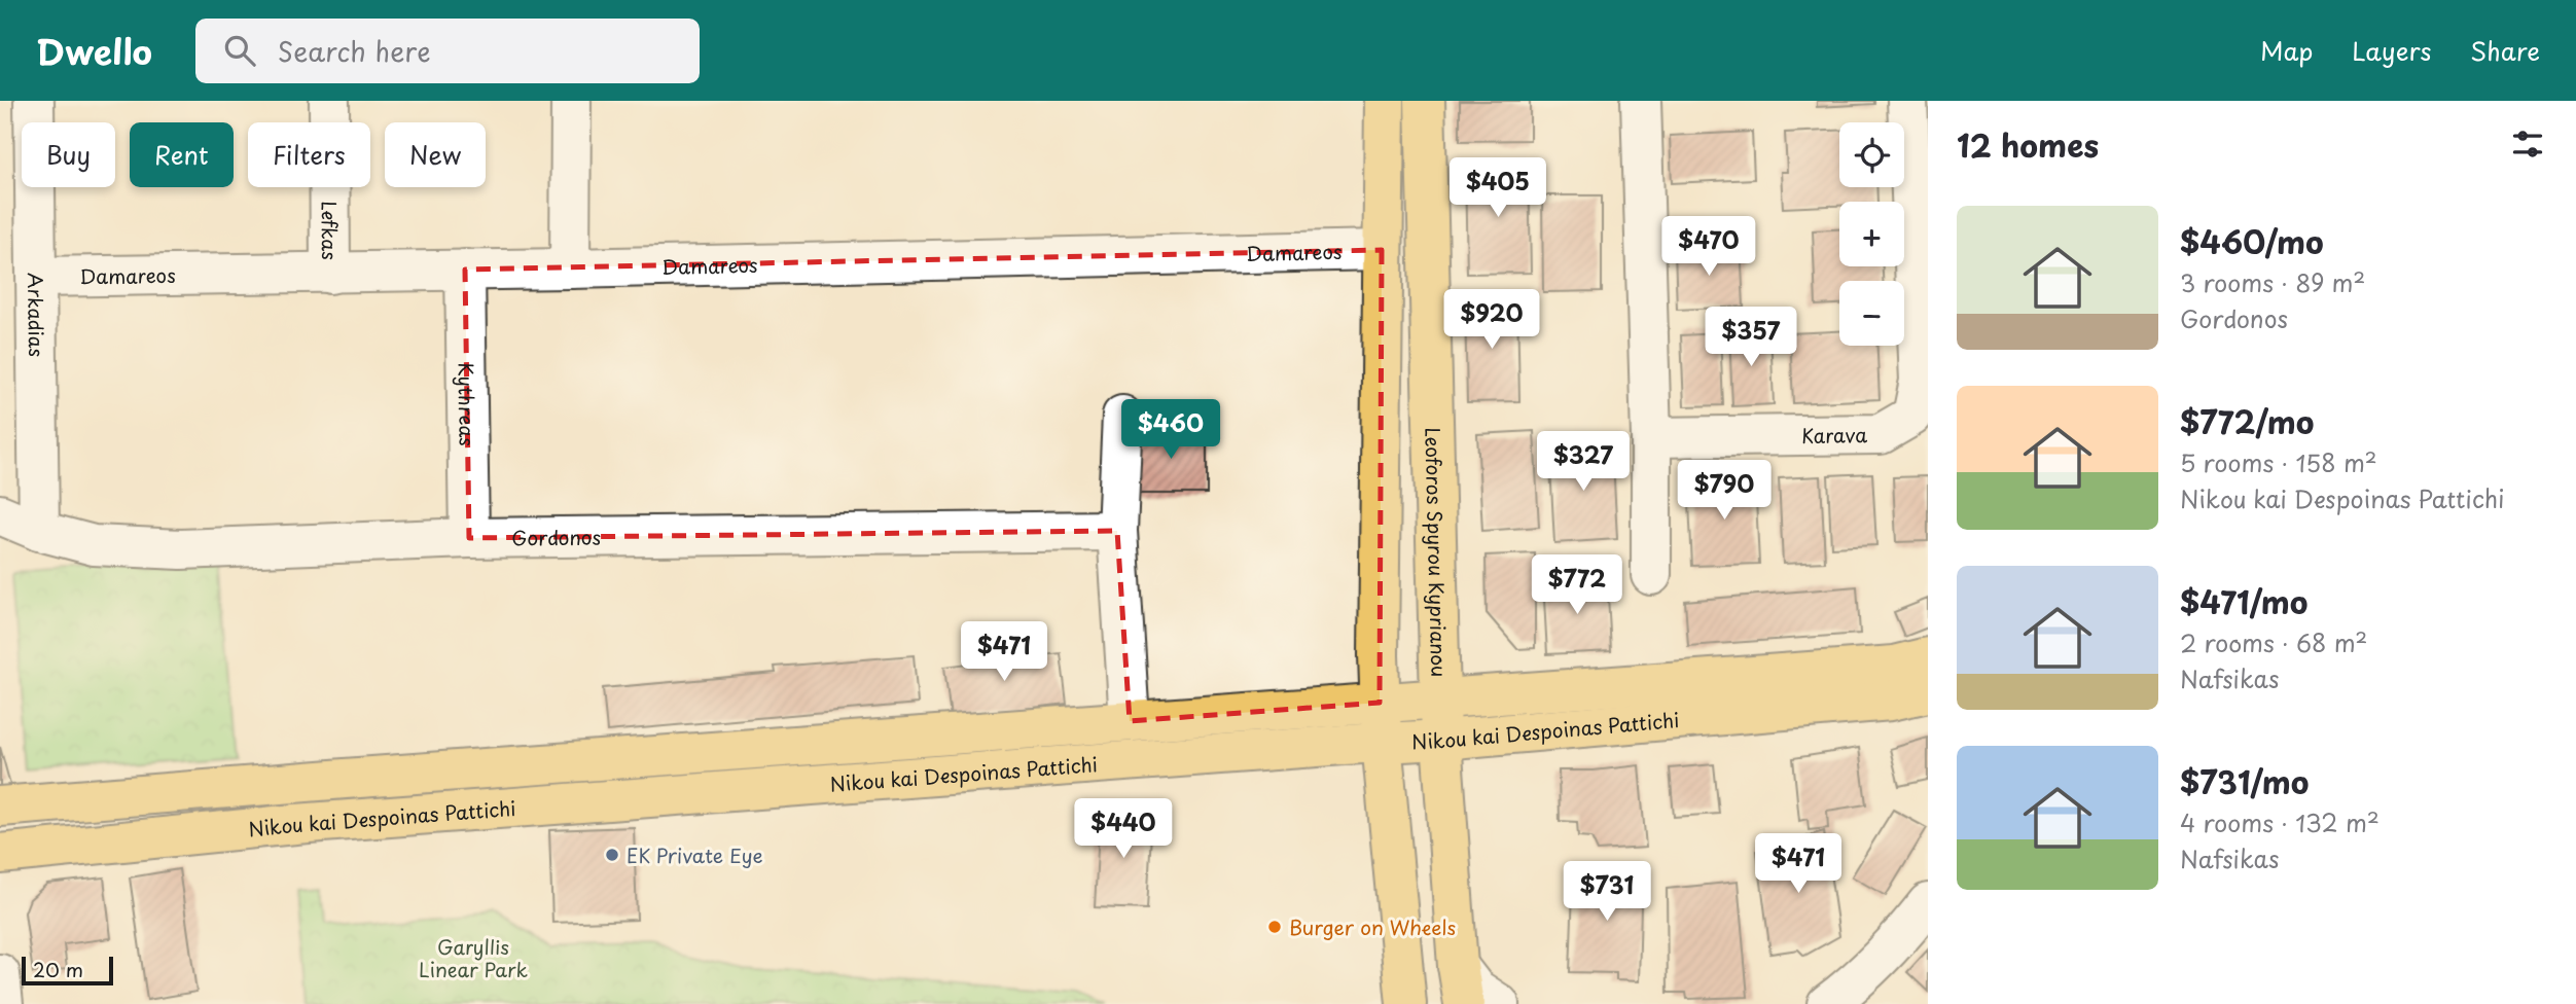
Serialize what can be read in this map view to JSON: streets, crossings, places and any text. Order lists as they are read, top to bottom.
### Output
{
  "streets": {
    "main road": ["Leoforos Spyrou Kyprianou", "Nikou kai Despoinas Pattichi"],
    "street": [
      "Lefkas",
      "Damareos",
      "Arkadias",
      "Kythreas",
      "Karava",
      "Gordonos"
    ]
  },
  "crossings": [
    ["Lefkas", "Damareos"],
    ["Damareos", "Arkadias"],
    ["Damareos", "Kythreas"],
    ["Arkadias", "Gordonos"],
    ["Kythreas", "Gordonos"],
    ["Leoforos Spyrou Kyprianou", "Nikou kai Despoinas Pattichi"]
  ],
  "parks": ["Garyllis Linear Park"],
  "places": ["EK Private Eye", "Burger on Wheels"],
  "scale_bar": "20 m",
  "page": {
    "header": "Dwello",
    "search": "Search here",
    "nav": ["Map", "Layers", "Share"],
    "heading": "12 homes",
    "map_buttons": ["+", "−"],
    "chip": [
      "Buy",
      "Rent",
      "Filters",
      "New"
    ],
    "price": [
      "$405",
      "$470",
      "$920",
      "$357",
      "$460",
      "$327",
      "$790",
      "$772",
      "$471",
      "$440",
      "$471",
      "$731"
    ],
    "list": [
      {
        "name": "$460/mo",
        "note": "3 rooms · 89 m² · Gordonos"
      },
      {
        "name": "$772/mo",
        "note": "5 rooms · 158 m² · Nikou kai Despoinas Pattichi"
      },
      {
        "name": "$471/mo",
        "note": "2 rooms · 68 m² · Nafsikas"
      },
      {
        "name": "$731/mo",
        "note": "4 rooms · 132 m² · Nafsikas"
      }
    ],
    "scale": "20 m"
  }
}
